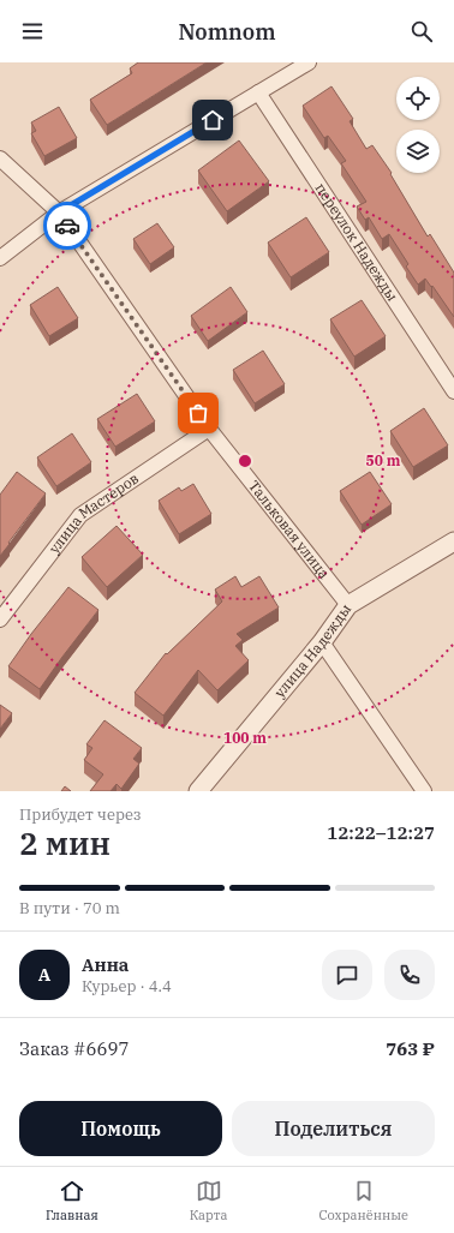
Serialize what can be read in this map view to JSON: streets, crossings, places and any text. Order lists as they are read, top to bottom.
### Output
{
  "streets": {
    "street": [
      "переулок Надежды",
      "улица Мастеров",
      "Тальковая улица",
      "улица Надежды"
    ]
  },
  "crossings": [
    ["улица Мастеров", "Тальковая улица"],
    ["Тальковая улица", "улица Надежды"]
  ],
  "page": {
    "header": "Nomnom",
    "heading": ["2 мин", "Прибудет через", "12:22–12:27"],
    "panel": [
      "Анна",
      "Курьер · 4.4",
      "Заказ #6697",
      "763 ₽"
    ],
    "bar": "В пути · 70 m",
    "round": "А",
    "buttons": ["Помощь", "Поделиться"],
    "tabs": ["Главная", "Карта", "Сохранённые"]
  },
  "rings": ["50 m", "100 m"]
}
